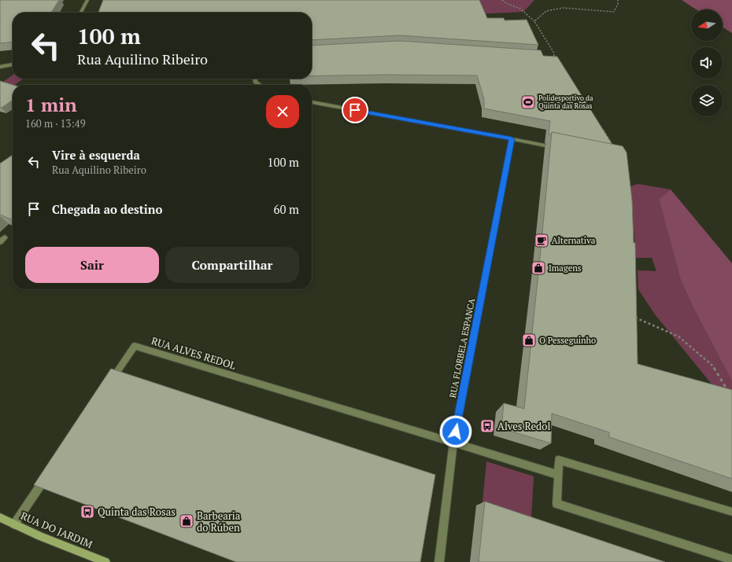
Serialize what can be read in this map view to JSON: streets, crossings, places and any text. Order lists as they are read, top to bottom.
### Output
{
  "streets": {
    "main road": ["RUA DO JARDIM"],
    "street": ["RUA FLORBELA ESPANCA", "RUA ALVES REDOL"]
  },
  "crossings": [
    ["RUA FLORBELA ESPANCA", "RUA ALVES REDOL"]
  ],
  "places": {
    "sports": ["Polidesportivo da Quinta das Rosas"],
    "cafe": ["Alternativa"],
    "shop": ["Imagens", "O Pesseguinho", "Barbearia do Rúben"],
    "bus stop": ["Alves Redol", "Quinta das Rosas"]
  },
  "north": "left",
  "page": {
    "turn": ["100 m", "Rua Aquilino Ribeiro"],
    "heading": ["1 min", "160 m · 13:49"],
    "list": [
      {
        "name": "Vire à esquerda",
        "note": "Rua Aquilino Ribeiro",
        "value": "100 m"
      },
      {
        "name": "Chegada ao destino",
        "value": "60 m"
      }
    ],
    "buttons": ["Sair", "Compartilhar"]
  }
}
